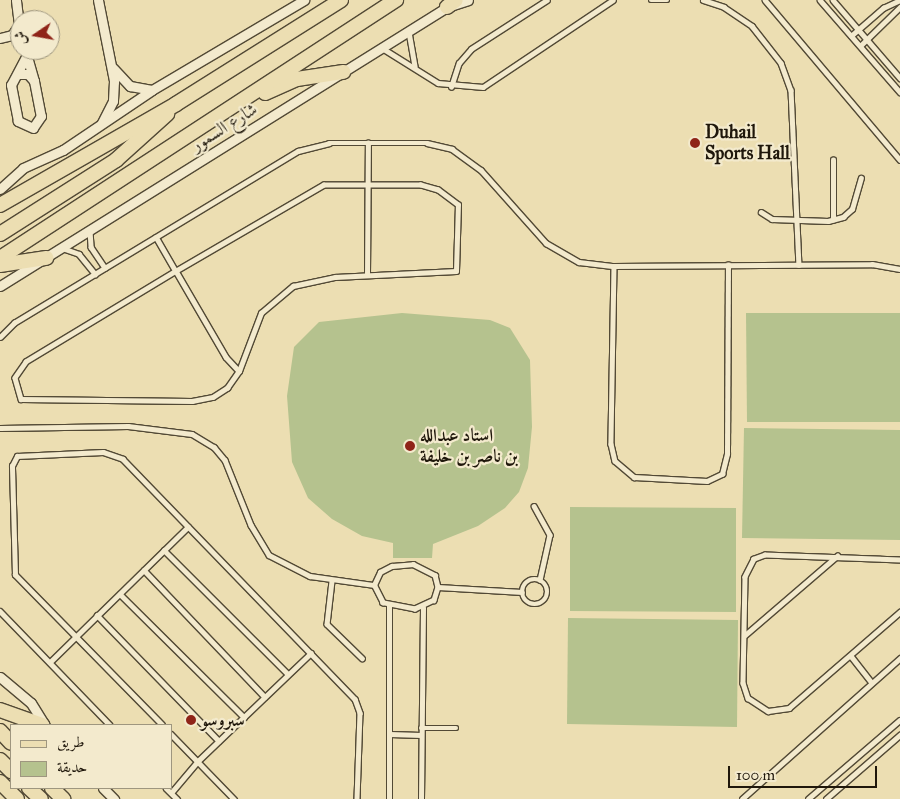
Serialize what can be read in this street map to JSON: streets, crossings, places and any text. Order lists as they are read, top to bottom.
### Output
{
  "streets": {
    "main road": ["شارع السمور"]
  },
  "places": ["Duhail Sports Hall", "استاد عبدالله بن ناصر بن خليفة", "سبروسو"],
  "legend": ["طريق", "حديقة"],
  "scale_bar": "100 m",
  "north": "left"
}
